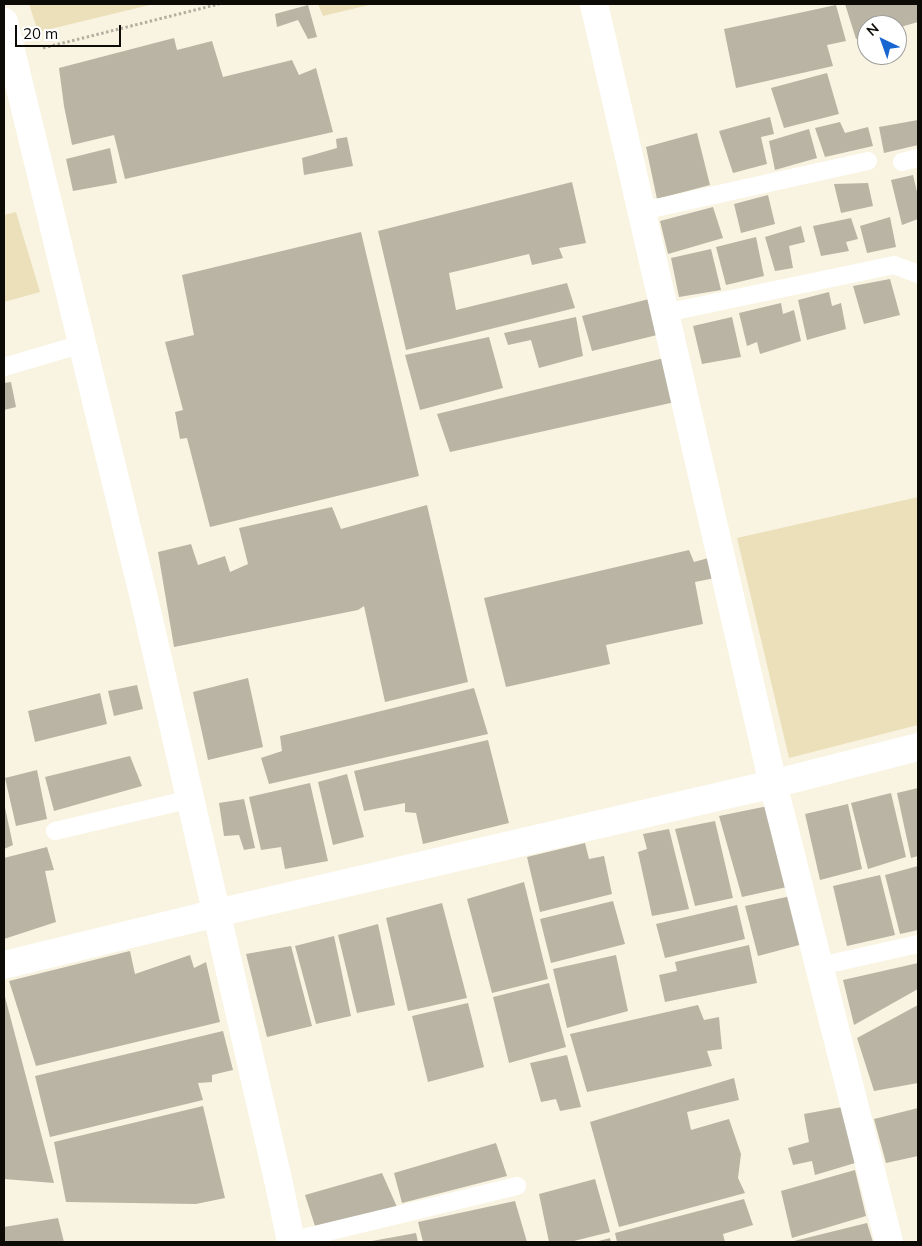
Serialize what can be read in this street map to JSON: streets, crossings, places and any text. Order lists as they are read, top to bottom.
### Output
{
  "scale_bar": "20 m",
  "north": "top left"
}
